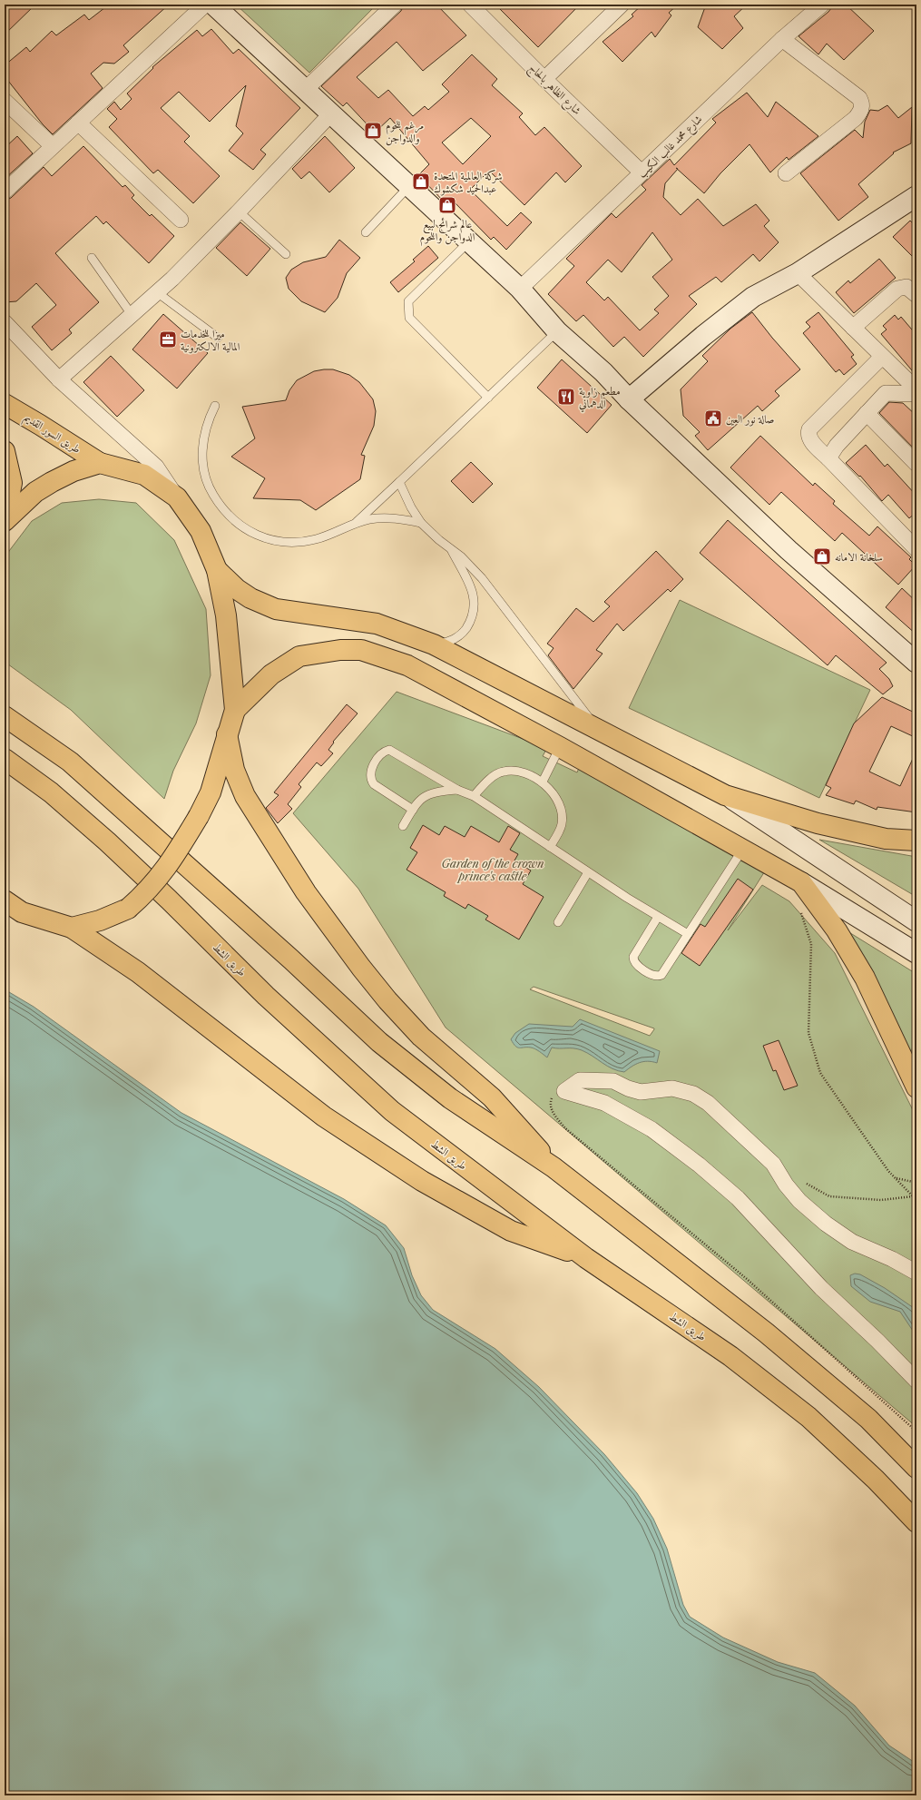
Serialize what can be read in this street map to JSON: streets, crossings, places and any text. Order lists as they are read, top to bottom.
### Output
{
  "streets": {
    "main road": ["طريق السور القديم", "طريق الشط"],
    "street": ["شارع الظاهر بالحاج", "شارع محمد غالب الكيب"]
  },
  "crossings": [
    ["شارع الظاهر بالحاج", "شارع محمد غالب الكيب"]
  ],
  "parks": ["Garden of the crown prince's castle"],
  "places": {
    "shop": [
      "مرغم للحوم والدواجن",
      "شركة العالمية المتحدة عبدالحميد شكشوك",
      "عالم شرائح لبيع الدواجن واللحوم",
      "سلخانة الامانه"
    ],
    "office": ["ميزا للخدمات المالية الالكترونية"],
    "restaurant": ["مطعم زاوية الدهماني"],
    "public building": ["صالة نور العين"]
  }
}
